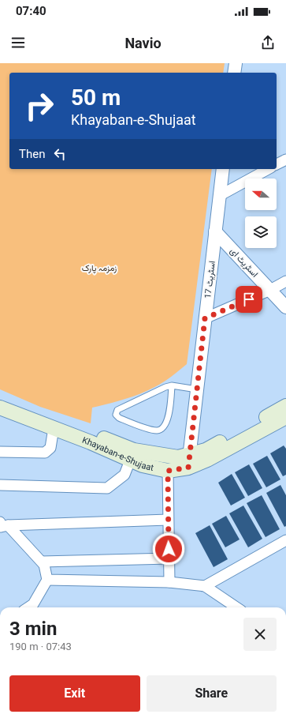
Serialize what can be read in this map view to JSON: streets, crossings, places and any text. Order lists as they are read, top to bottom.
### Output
{
  "streets": {
    "main road": ["Khayaban-e-Shujaat"],
    "street": ["اسٹریٹ ای", "اسٹریٹ 17"]
  },
  "crossings": [
    ["اسٹریٹ ای", "اسٹریٹ 17"],
    ["اسٹریٹ 17", "Khayaban-e-Shujaat"]
  ],
  "parks": ["زمزمہ پارک"],
  "north": "left",
  "page": {
    "status": "07:40",
    "header": "Navio",
    "turn": ["50 m", "Khayaban-e-Shujaat"],
    "then": "Then",
    "heading": ["3 min", "190 m · 07:43"],
    "buttons": ["Exit", "Share"]
  }
}
